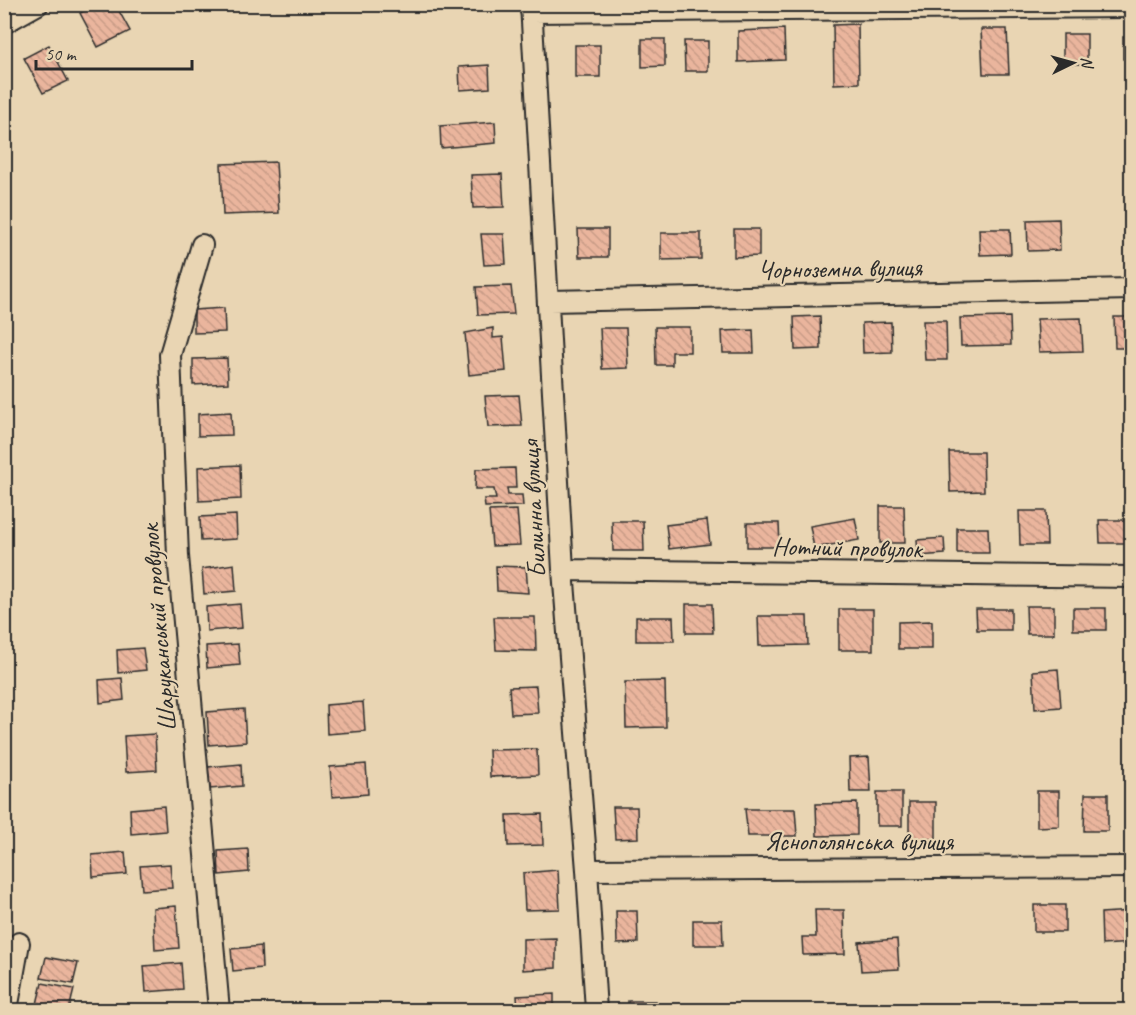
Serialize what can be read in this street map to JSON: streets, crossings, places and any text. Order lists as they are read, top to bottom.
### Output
{
  "streets": {
    "street": [
      "Чорноземна вулиця",
      "Билинна вулиця",
      "Нотний провулок",
      "Шаруканський провулок",
      "Яснополянська вулиця"
    ]
  },
  "crossings": [
    ["Чорноземна вулиця", "Билинна вулиця"],
    ["Билинна вулиця", "Нотний провулок"],
    ["Билинна вулиця", "Яснополянська вулиця"]
  ],
  "scale_bar": "50 m",
  "north": "right"
}
